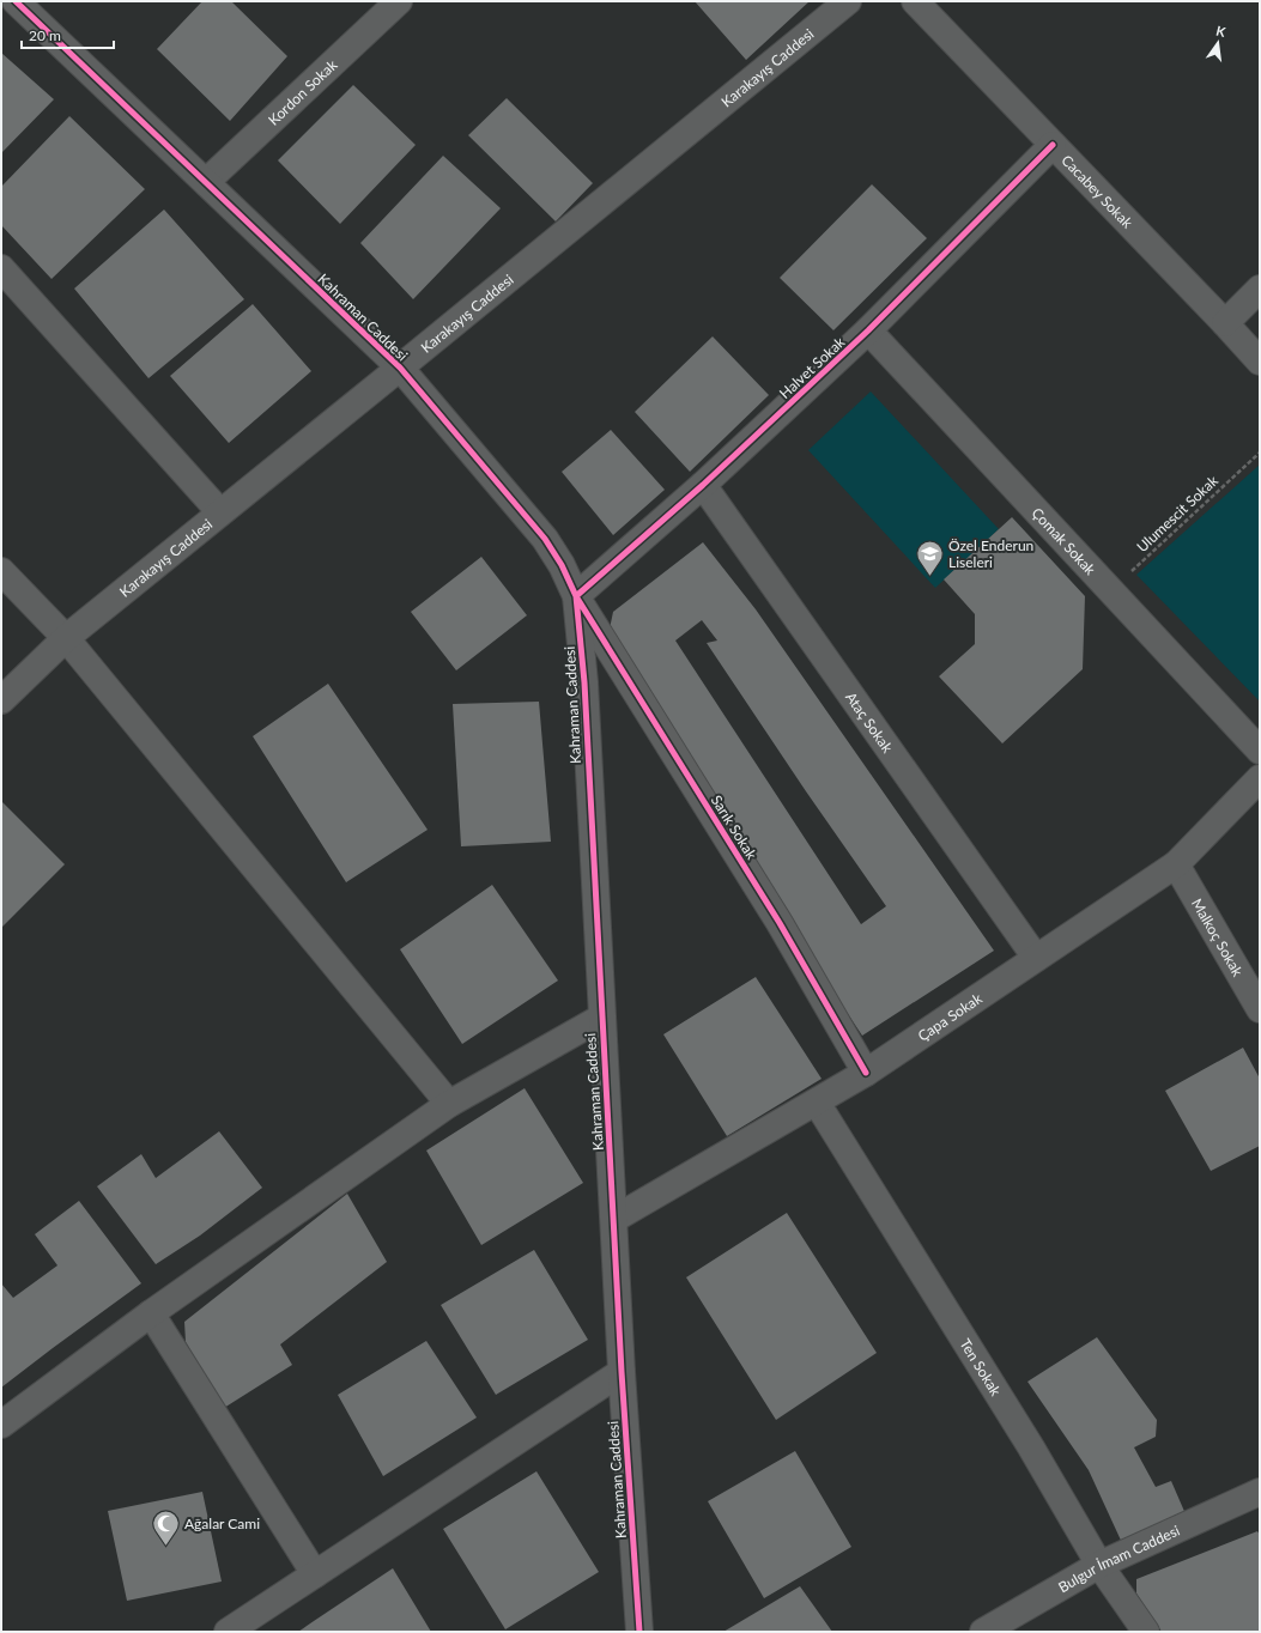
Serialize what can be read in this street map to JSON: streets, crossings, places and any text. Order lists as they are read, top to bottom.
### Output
{
  "streets": {
    "street": [
      "Karakayış Caddesi",
      "Kordon Sokak",
      "Cacabey Sokak",
      "Kahraman Caddesi",
      "Halvet Sokak",
      "Çomak Sokak",
      "Ataç Sokak",
      "Sarık Sokak",
      "Malkoç Sokak",
      "Çapa Sokak",
      "Ten Sokak",
      "Bulgur İmam Caddesi"
    ],
    "path": ["Ulumescit Sokak"]
  },
  "crossings": [
    ["Karakayış Caddesi", "Kahraman Caddesi"],
    ["Kordon Sokak", "Kahraman Caddesi"],
    ["Cacabey Sokak", "Halvet Sokak"],
    ["Kahraman Caddesi", "Halvet Sokak"],
    ["Kahraman Caddesi", "Sarık Sokak"],
    ["Kahraman Caddesi", "Çapa Sokak"],
    ["Halvet Sokak", "Çomak Sokak"],
    ["Halvet Sokak", "Ataç Sokak"],
    ["Halvet Sokak", "Sarık Sokak"],
    ["Ulumescit Sokak", "Çomak Sokak"],
    ["Ataç Sokak", "Çapa Sokak"],
    ["Sarık Sokak", "Çapa Sokak"],
    ["Malkoç Sokak", "Çapa Sokak"],
    ["Çapa Sokak", "Ten Sokak"],
    ["Ten Sokak", "Bulgur İmam Caddesi"]
  ],
  "places": {
    "school or university": ["Özel Enderun Liseleri"],
    "mosque": ["Ağalar Cami"]
  },
  "scale_bar": "20 m",
  "north": "top"
}
